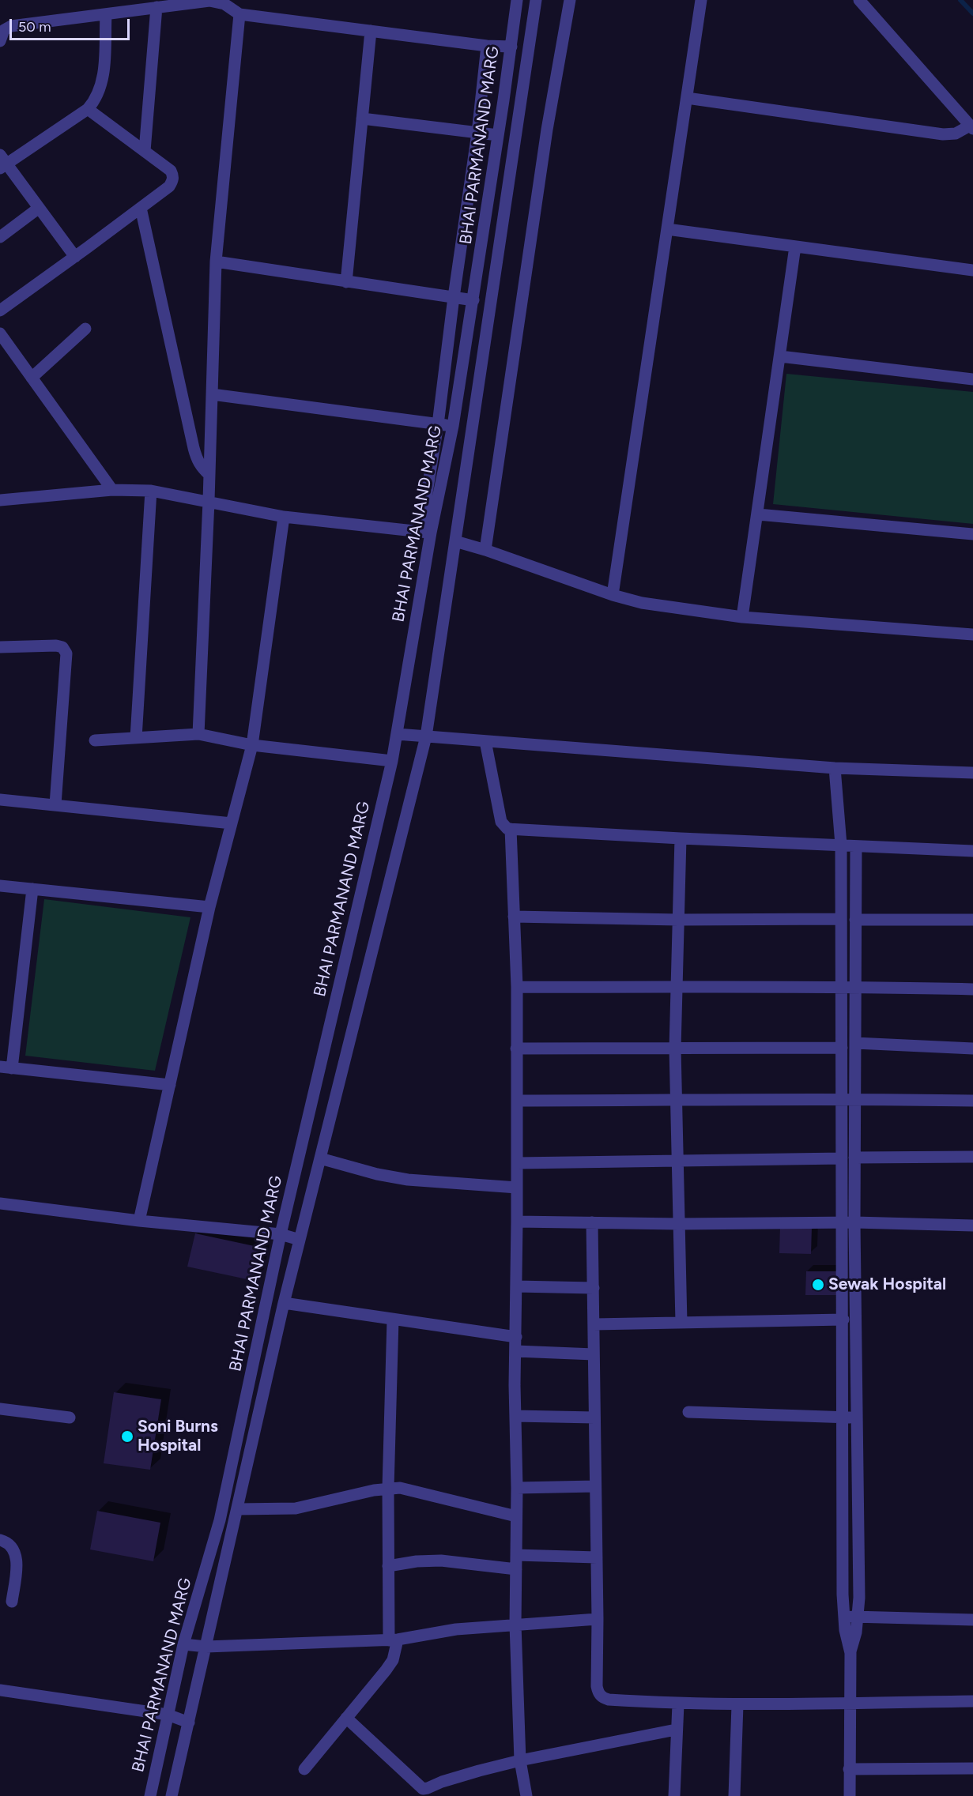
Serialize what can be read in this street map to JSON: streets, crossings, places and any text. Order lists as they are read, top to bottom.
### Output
{
  "streets": {
    "street": ["BHAI PARMANAND MARG"]
  },
  "places": ["Sewak Hospital", "Soni Burns Hospital"],
  "scale_bar": "50 m"
}
